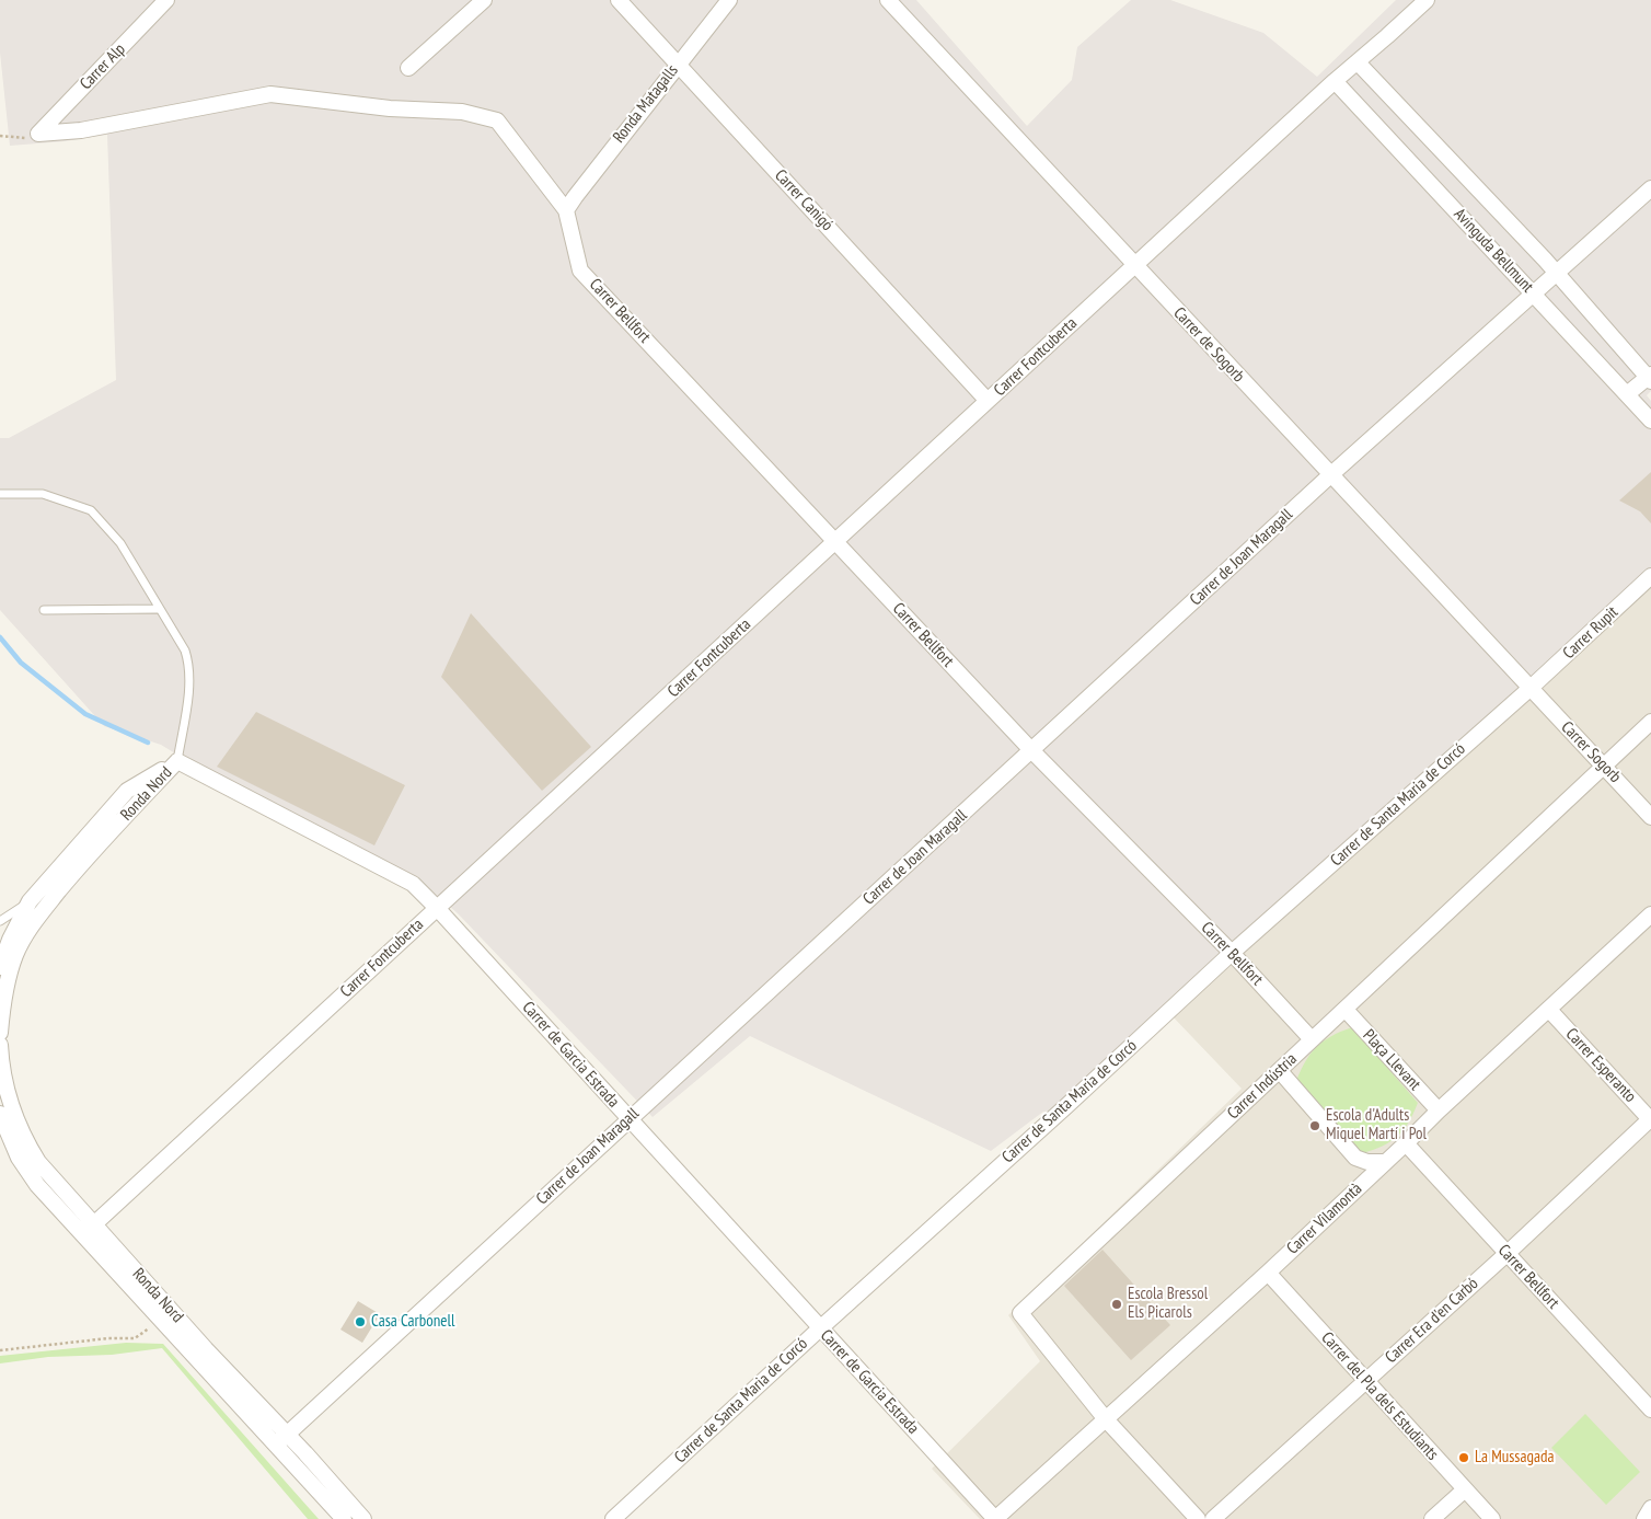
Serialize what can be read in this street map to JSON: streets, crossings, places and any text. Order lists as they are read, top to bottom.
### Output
{
  "streets": {
    "street": [
      "Carrer Alp",
      "Ronda Matagalls",
      "Carrer Canigó",
      "Avinguda Bellmunt",
      "Carrer Bellfort",
      "Carrer de Sogorb",
      "Carrer Fontcuberta",
      "Carrer de Joan Maragall",
      "Carrer Rupit",
      "Carrer Sogorb",
      "Ronda Nord",
      "Carrer de Santa Maria de Corcó",
      "Carrer de Garcia Estrada",
      "Plaça Llevant",
      "Carrer Esperanto",
      "Carrer Indústria",
      "Carrer Vilamontà",
      "Carrer Era d'en Carbó",
      "Carrer del Pla dels Estudiants"
    ]
  },
  "crossings": [
    ["Ronda Matagalls", "Carrer Canigó"],
    ["Ronda Matagalls", "Carrer Bellfort"],
    ["Carrer Canigó", "Carrer Fontcuberta"],
    ["Avinguda Bellmunt", "Carrer Fontcuberta"],
    ["Avinguda Bellmunt", "Carrer de Joan Maragall"],
    ["Carrer Bellfort", "Carrer Fontcuberta"],
    ["Carrer Bellfort", "Carrer de Joan Maragall"],
    ["Carrer Bellfort", "Carrer de Santa Maria de Corcó"],
    ["Carrer Bellfort", "Carrer Indústria"],
    ["Carrer Bellfort", "Carrer Vilamontà"],
    ["Carrer Bellfort", "Carrer Era d'en Carbó"],
    ["Carrer de Sogorb", "Carrer Fontcuberta"],
    ["Carrer de Sogorb", "Carrer de Joan Maragall"],
    ["Carrer de Sogorb", "Carrer Rupit"],
    ["Carrer de Sogorb", "Carrer Sogorb"],
    ["Carrer de Sogorb", "Carrer de Santa Maria de Corcó"],
    ["Carrer Fontcuberta", "Ronda Nord"],
    ["Carrer Fontcuberta", "Carrer de Garcia Estrada"],
    ["Carrer de Joan Maragall", "Ronda Nord"],
    ["Carrer de Joan Maragall", "Carrer de Garcia Estrada"],
    ["Carrer Rupit", "Carrer Sogorb"],
    ["Carrer Rupit", "Carrer de Santa Maria de Corcó"],
    ["Carrer Sogorb", "Carrer de Santa Maria de Corcó"],
    ["Carrer Sogorb", "Carrer Indústria"],
    ["Ronda Nord", "Carrer de Garcia Estrada"],
    ["Carrer de Santa Maria de Corcó", "Carrer de Garcia Estrada"],
    ["Carrer de Garcia Estrada", "Carrer Vilamontà"],
    ["Plaça Llevant", "Carrer Indústria"],
    ["Plaça Llevant", "Carrer Vilamontà"],
    ["Carrer Esperanto", "Carrer Vilamontà"],
    ["Carrer Esperanto", "Carrer Era d'en Carbó"],
    ["Carrer Indústria", "Carrer Vilamontà"],
    ["Carrer Vilamontà", "Carrer del Pla dels Estudiants"],
    ["Carrer Era d'en Carbó", "Carrer del Pla dels Estudiants"]
  ],
  "places": [
    "Escola d'Adults Miquel Martí i Pol",
    "Escola Bressol Els Picarols",
    "Casa Carbonell",
    "La Mussagada"
  ]
}
